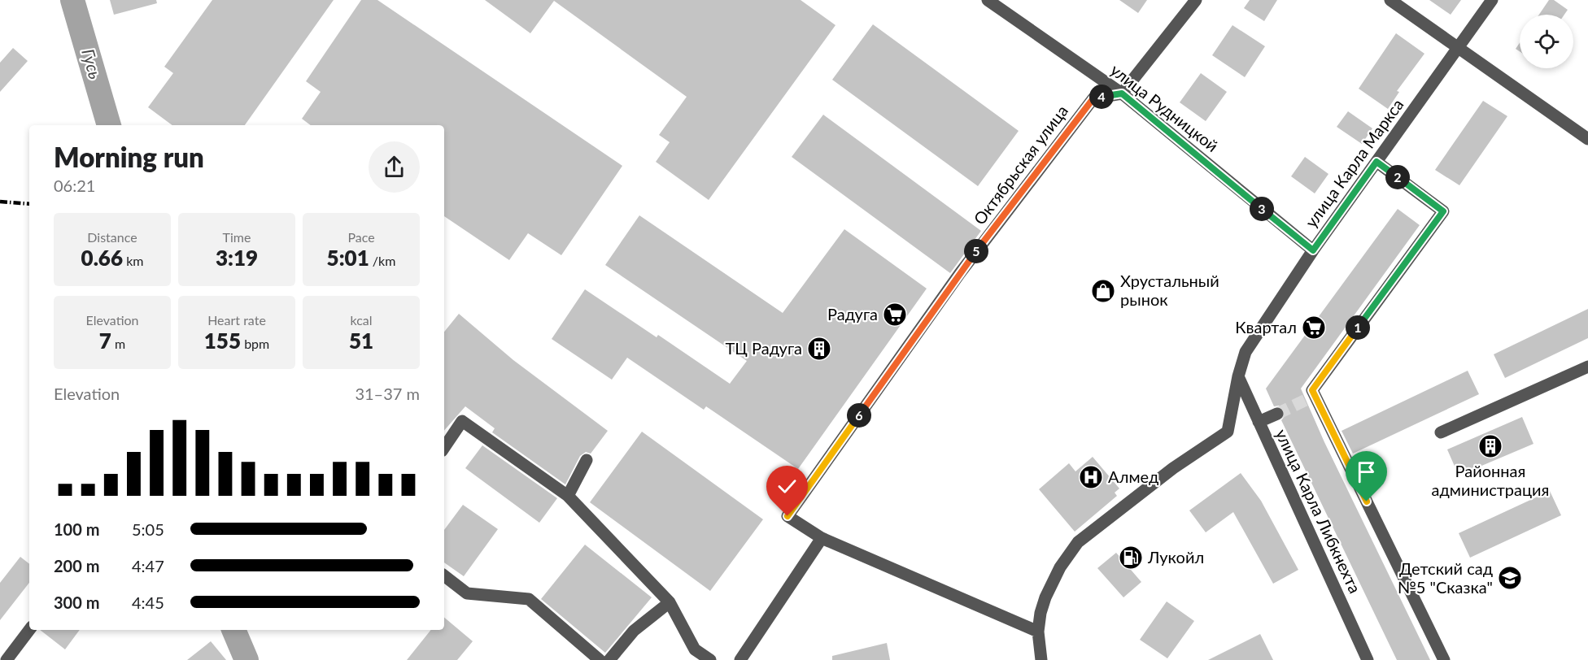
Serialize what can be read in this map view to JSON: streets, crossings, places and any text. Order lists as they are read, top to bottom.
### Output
{
  "streets": {
    "street": [
      "улица Рудницкой",
      "улица Карла Маркса",
      "Октябрьская улица",
      "улица Карла Либкнехта"
    ]
  },
  "crossings": [
    ["улица Рудницкой", "улица Карла Маркса"],
    ["улица Рудницкой", "Октябрьская улица"],
    ["улица Карла Маркса", "улица Карла Либкнехта"]
  ],
  "water": ["Гусь"],
  "places": {
    "shop": ["Хрустальный рынок"],
    "supermarket": ["Радуга", "Квартал"],
    "building": ["ТЦ Радуга", "Районная администрация"],
    "hospital": ["Алмед"],
    "fuel station": ["Лукойл"],
    "school or university": ["Детский сад №5 \"Сказка\""]
  },
  "page": {
    "pins": [
      "4",
      "2",
      "3",
      "5",
      "1",
      "6"
    ],
    "heading": ["Morning run", "06:21"],
    "stats": [
      ["Distance", "0.66 km"],
      ["Time", "3:19"],
      ["Pace", "5:01 /km"],
      ["Elevation", "7 m"],
      ["Heart rate", "155 bpm"],
      ["kcal", "51"]
    ],
    "chart": ["Elevation", "31–37 m"],
    "list": [
      {
        "name": "100 m",
        "note": "5:05"
      },
      {
        "name": "200 m",
        "note": "4:47"
      },
      {
        "name": "300 m",
        "note": "4:45"
      }
    ]
  }
}
